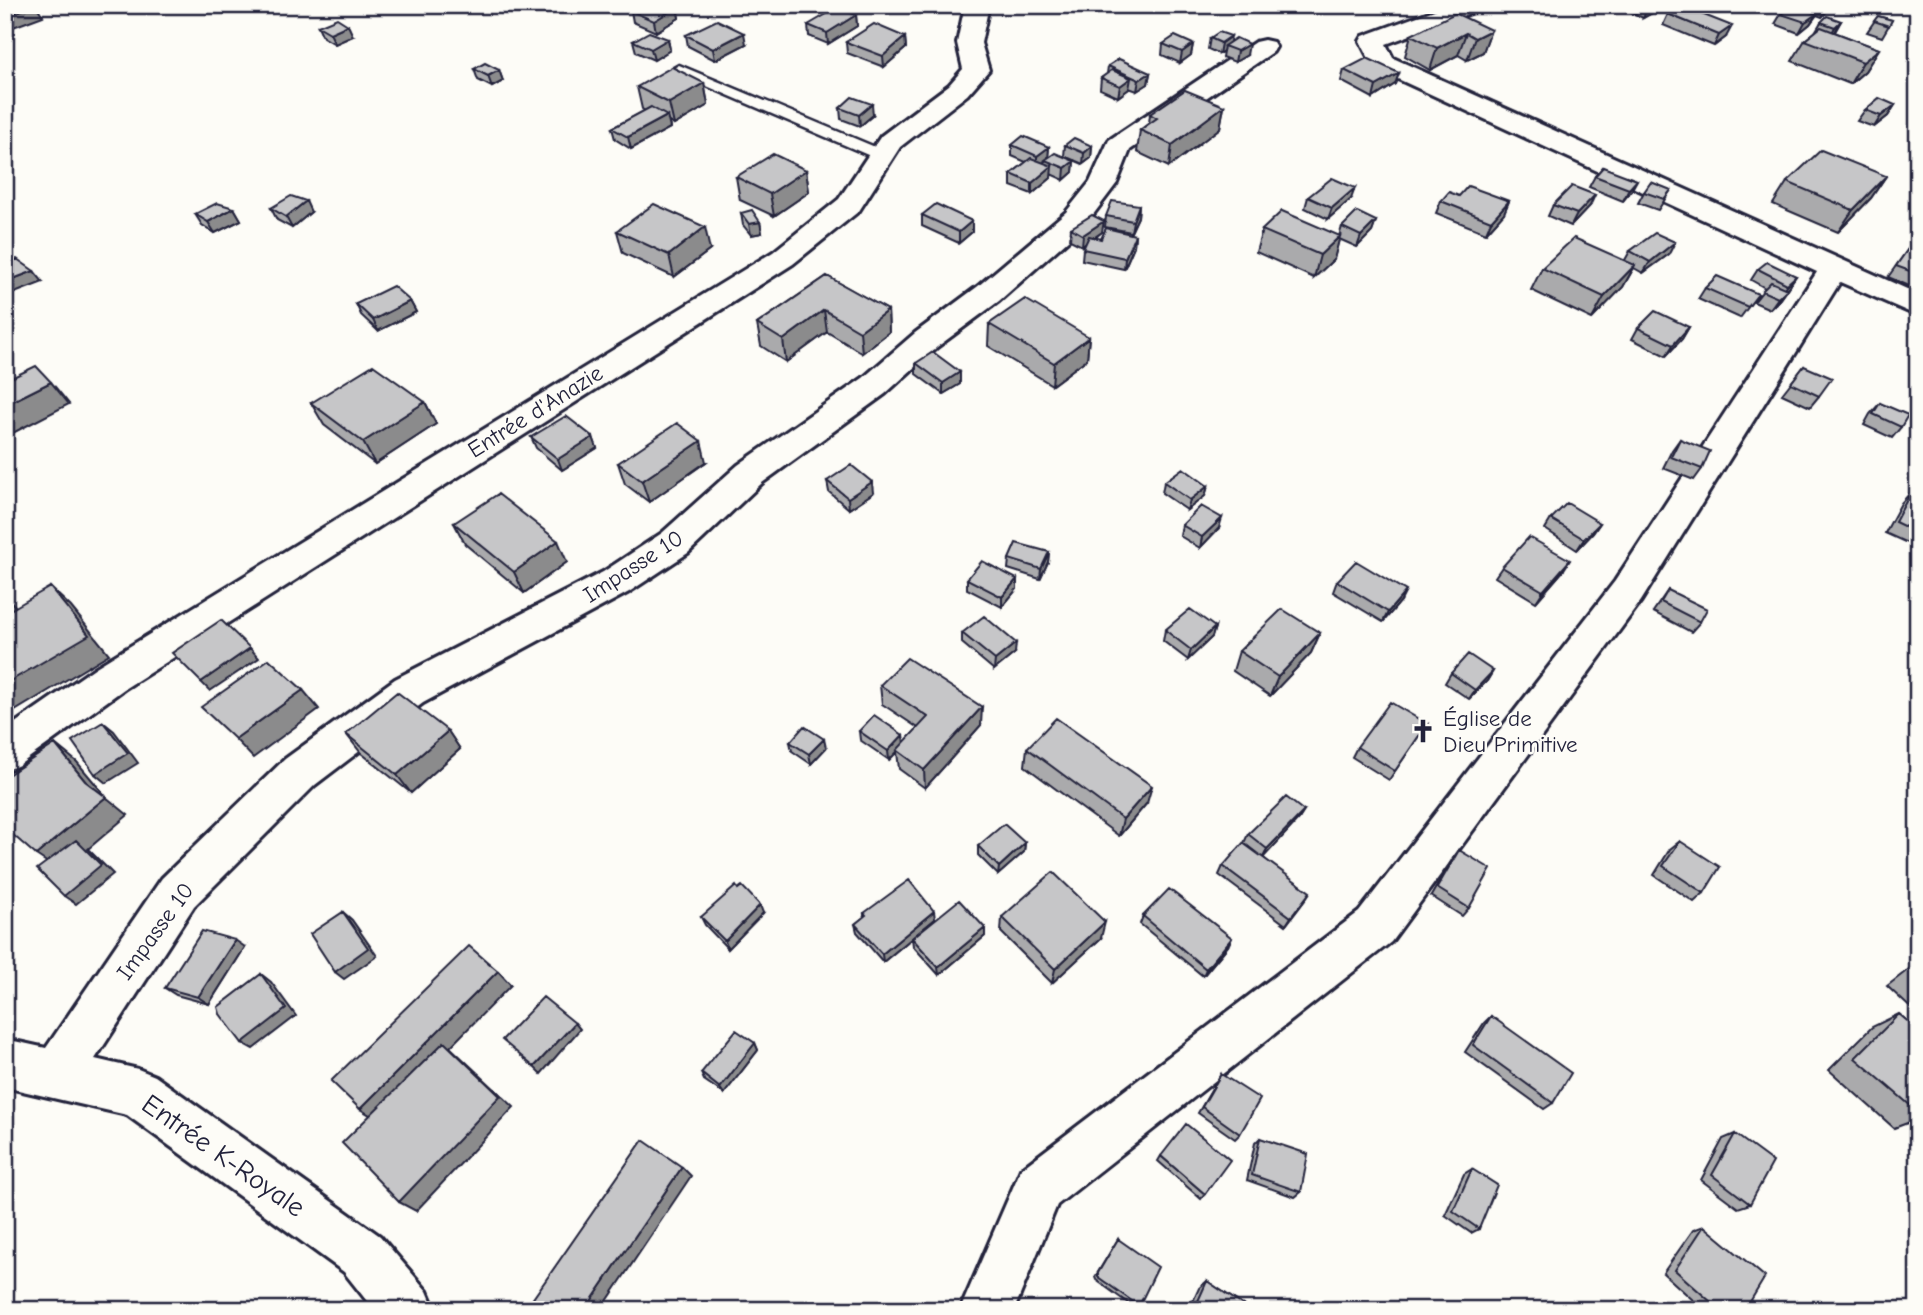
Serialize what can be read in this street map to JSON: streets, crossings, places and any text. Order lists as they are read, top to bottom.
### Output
{
  "streets": {
    "street": ["Entrée d'Anazie", "Impasse 10", "Entrée K-Royale"]
  },
  "crossings": [
    ["Impasse 10", "Entrée K-Royale"]
  ],
  "places": {
    "church": ["Église de Dieu Primitive"]
  }
}
